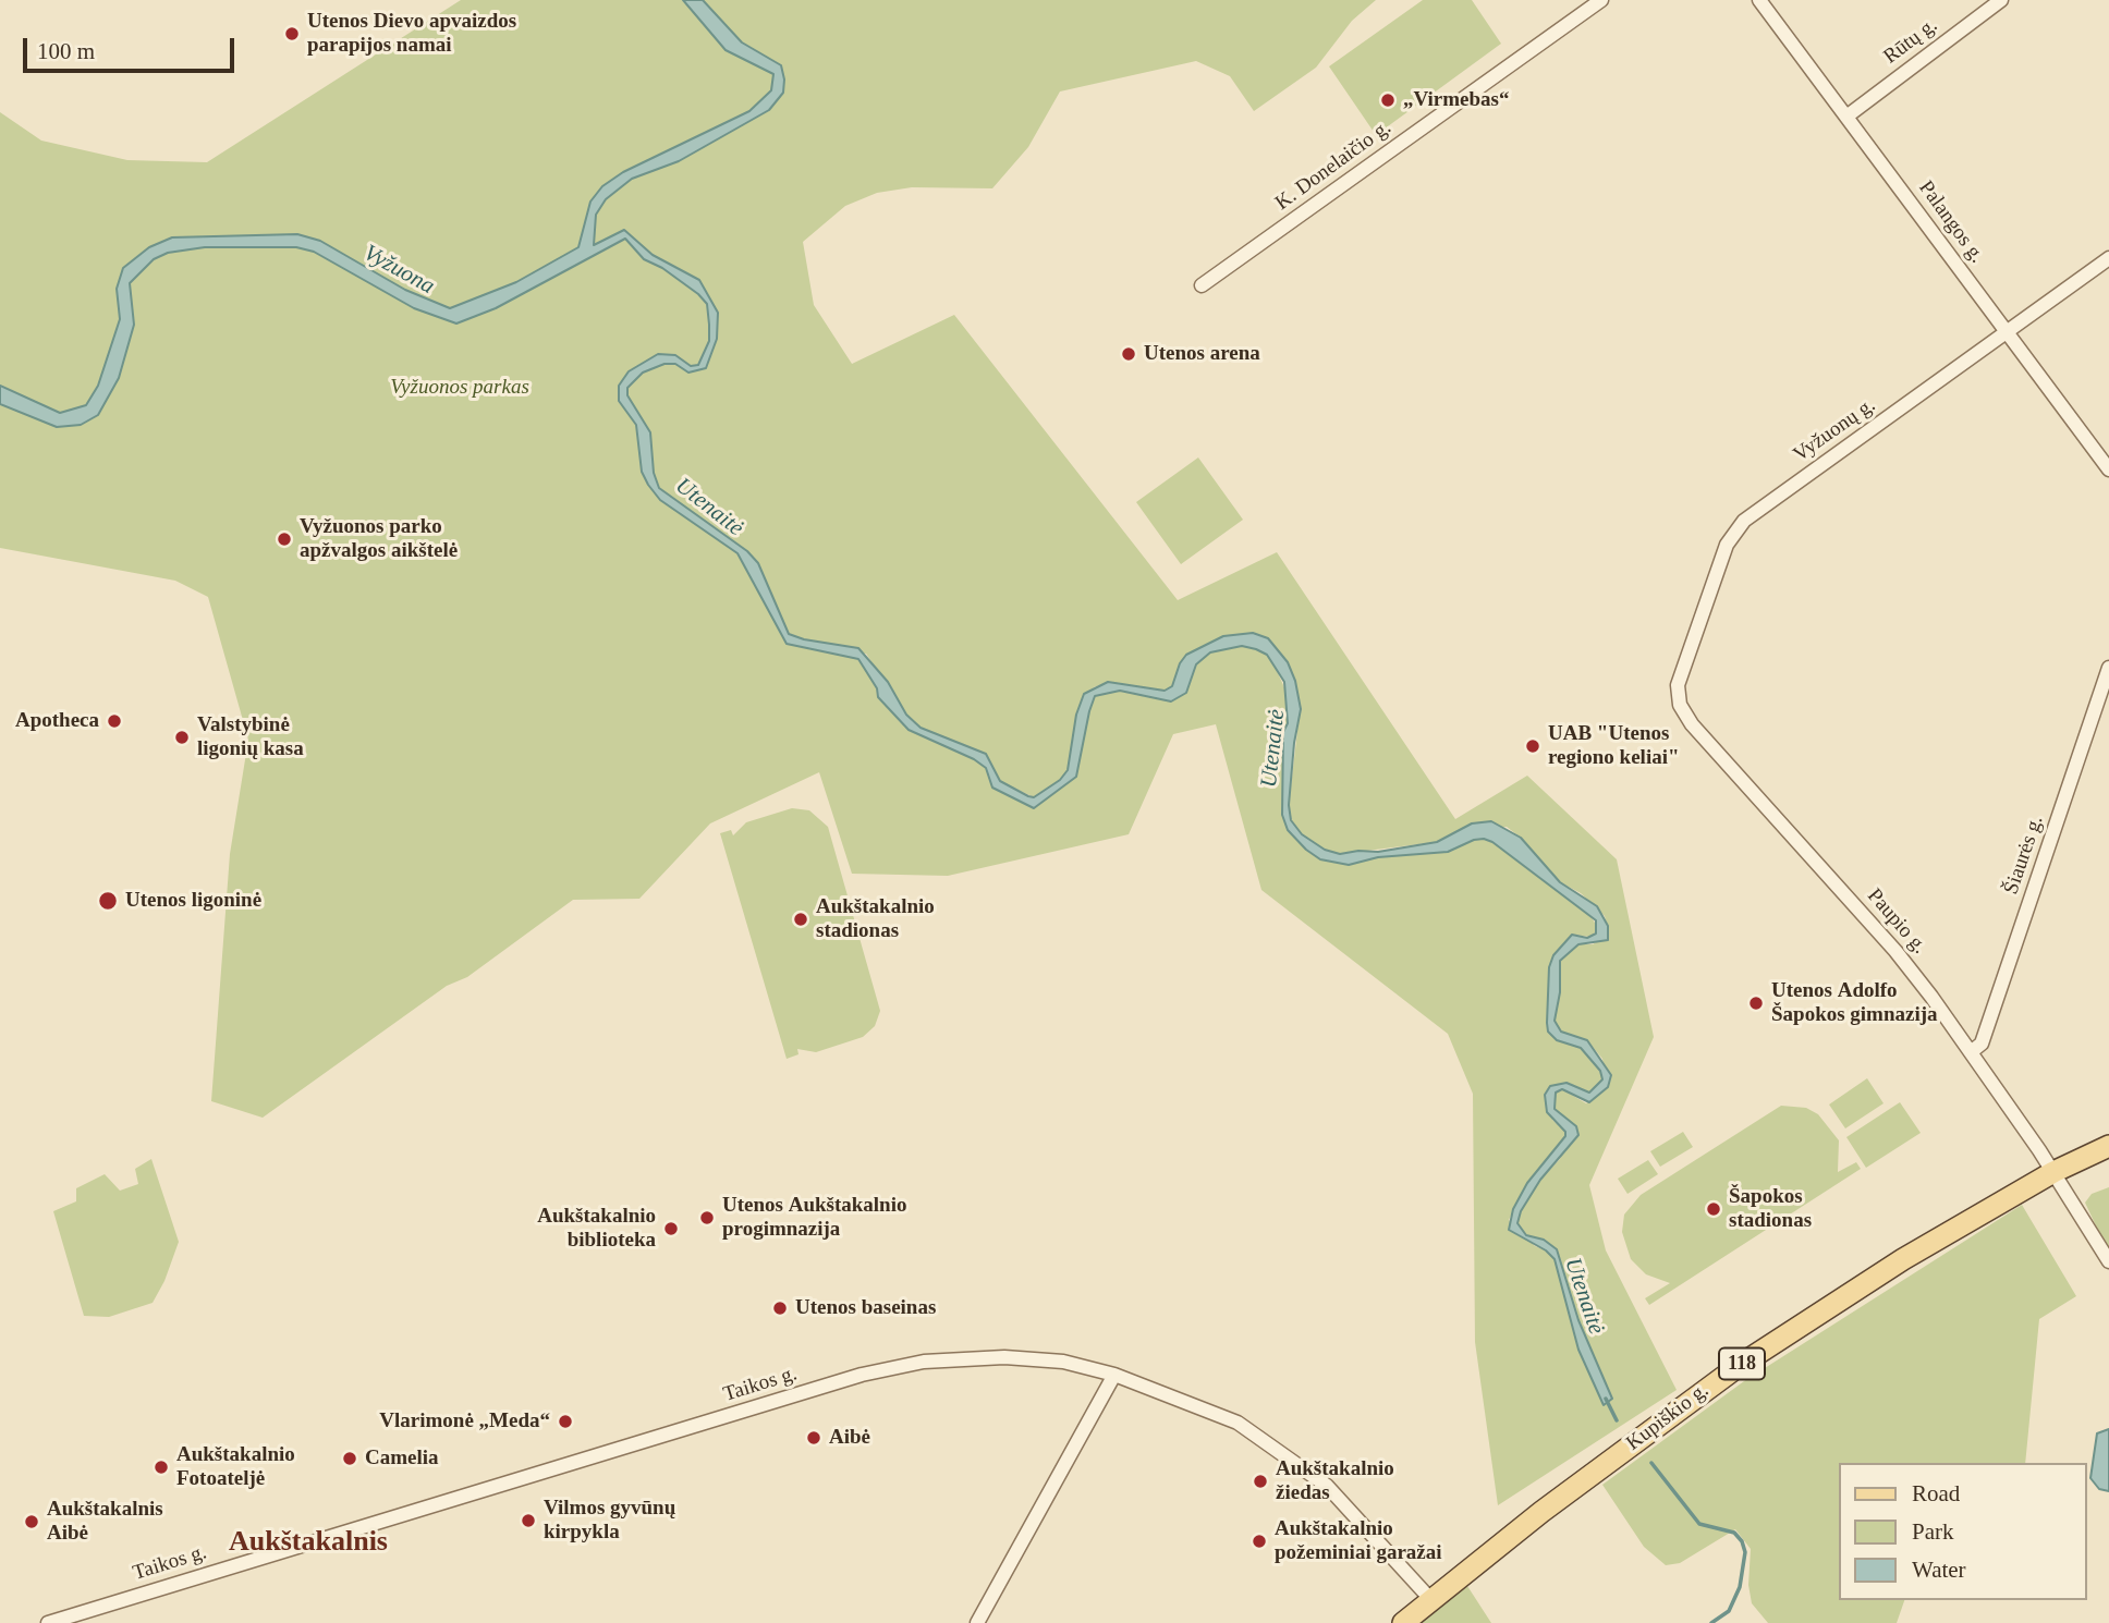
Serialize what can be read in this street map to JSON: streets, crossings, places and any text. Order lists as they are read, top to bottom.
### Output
{
  "streets": {
    "main road": ["118", "Kupiškio g."],
    "street": [
      "Rūtų g.",
      "K. Donelaičio g.",
      "Palangos g.",
      "Vyžuonų g.",
      "Šiaurės g.",
      "Paupio g.",
      "Taikos g."
    ]
  },
  "crossings": [
    ["Rūtų g.", "Palangos g."],
    ["Palangos g.", "Vyžuonų g."],
    ["Vyžuonų g.", "Paupio g."],
    ["Šiaurės g.", "Paupio g."],
    ["Paupio g.", "Kupiškio g."],
    ["Taikos g.", "Kupiškio g."]
  ],
  "districts": ["Aukštakalnis"],
  "water": ["Vyžuona", "Utenaitė"],
  "parks": ["Vyžuonos parkas"],
  "places": [
    "Utenos Dievo apvaizdos parapijos namai",
    "„Virmebas“",
    "Utenos arena",
    "Vyžuonos parko apžvalgos aikštelė",
    "Apotheca",
    "Valstybinė ligonių kasa",
    "UAB \"Utenos regiono keliai\"",
    "Utenos ligoninė",
    "Aukštakalnio stadionas",
    "Utenos Adolfo Šapokos gimnazija",
    "Šapokos stadionas",
    "Utenos Aukštakalnio progimnazija",
    "Aukštakalnio biblioteka",
    "Utenos baseinas",
    "Vlarimonė „Meda“",
    "Aibė",
    "Camelia",
    "Aukštakalnio Fotoateljė",
    "Aukštakalnio žiedas",
    "Vilmos gyvūnų kirpykla",
    "Aukštakalnis Aibė",
    "Aukštakalnio požeminiai garažai"
  ],
  "legend": ["Road", "Park", "Water"],
  "scale_bar": "100 m"
}
